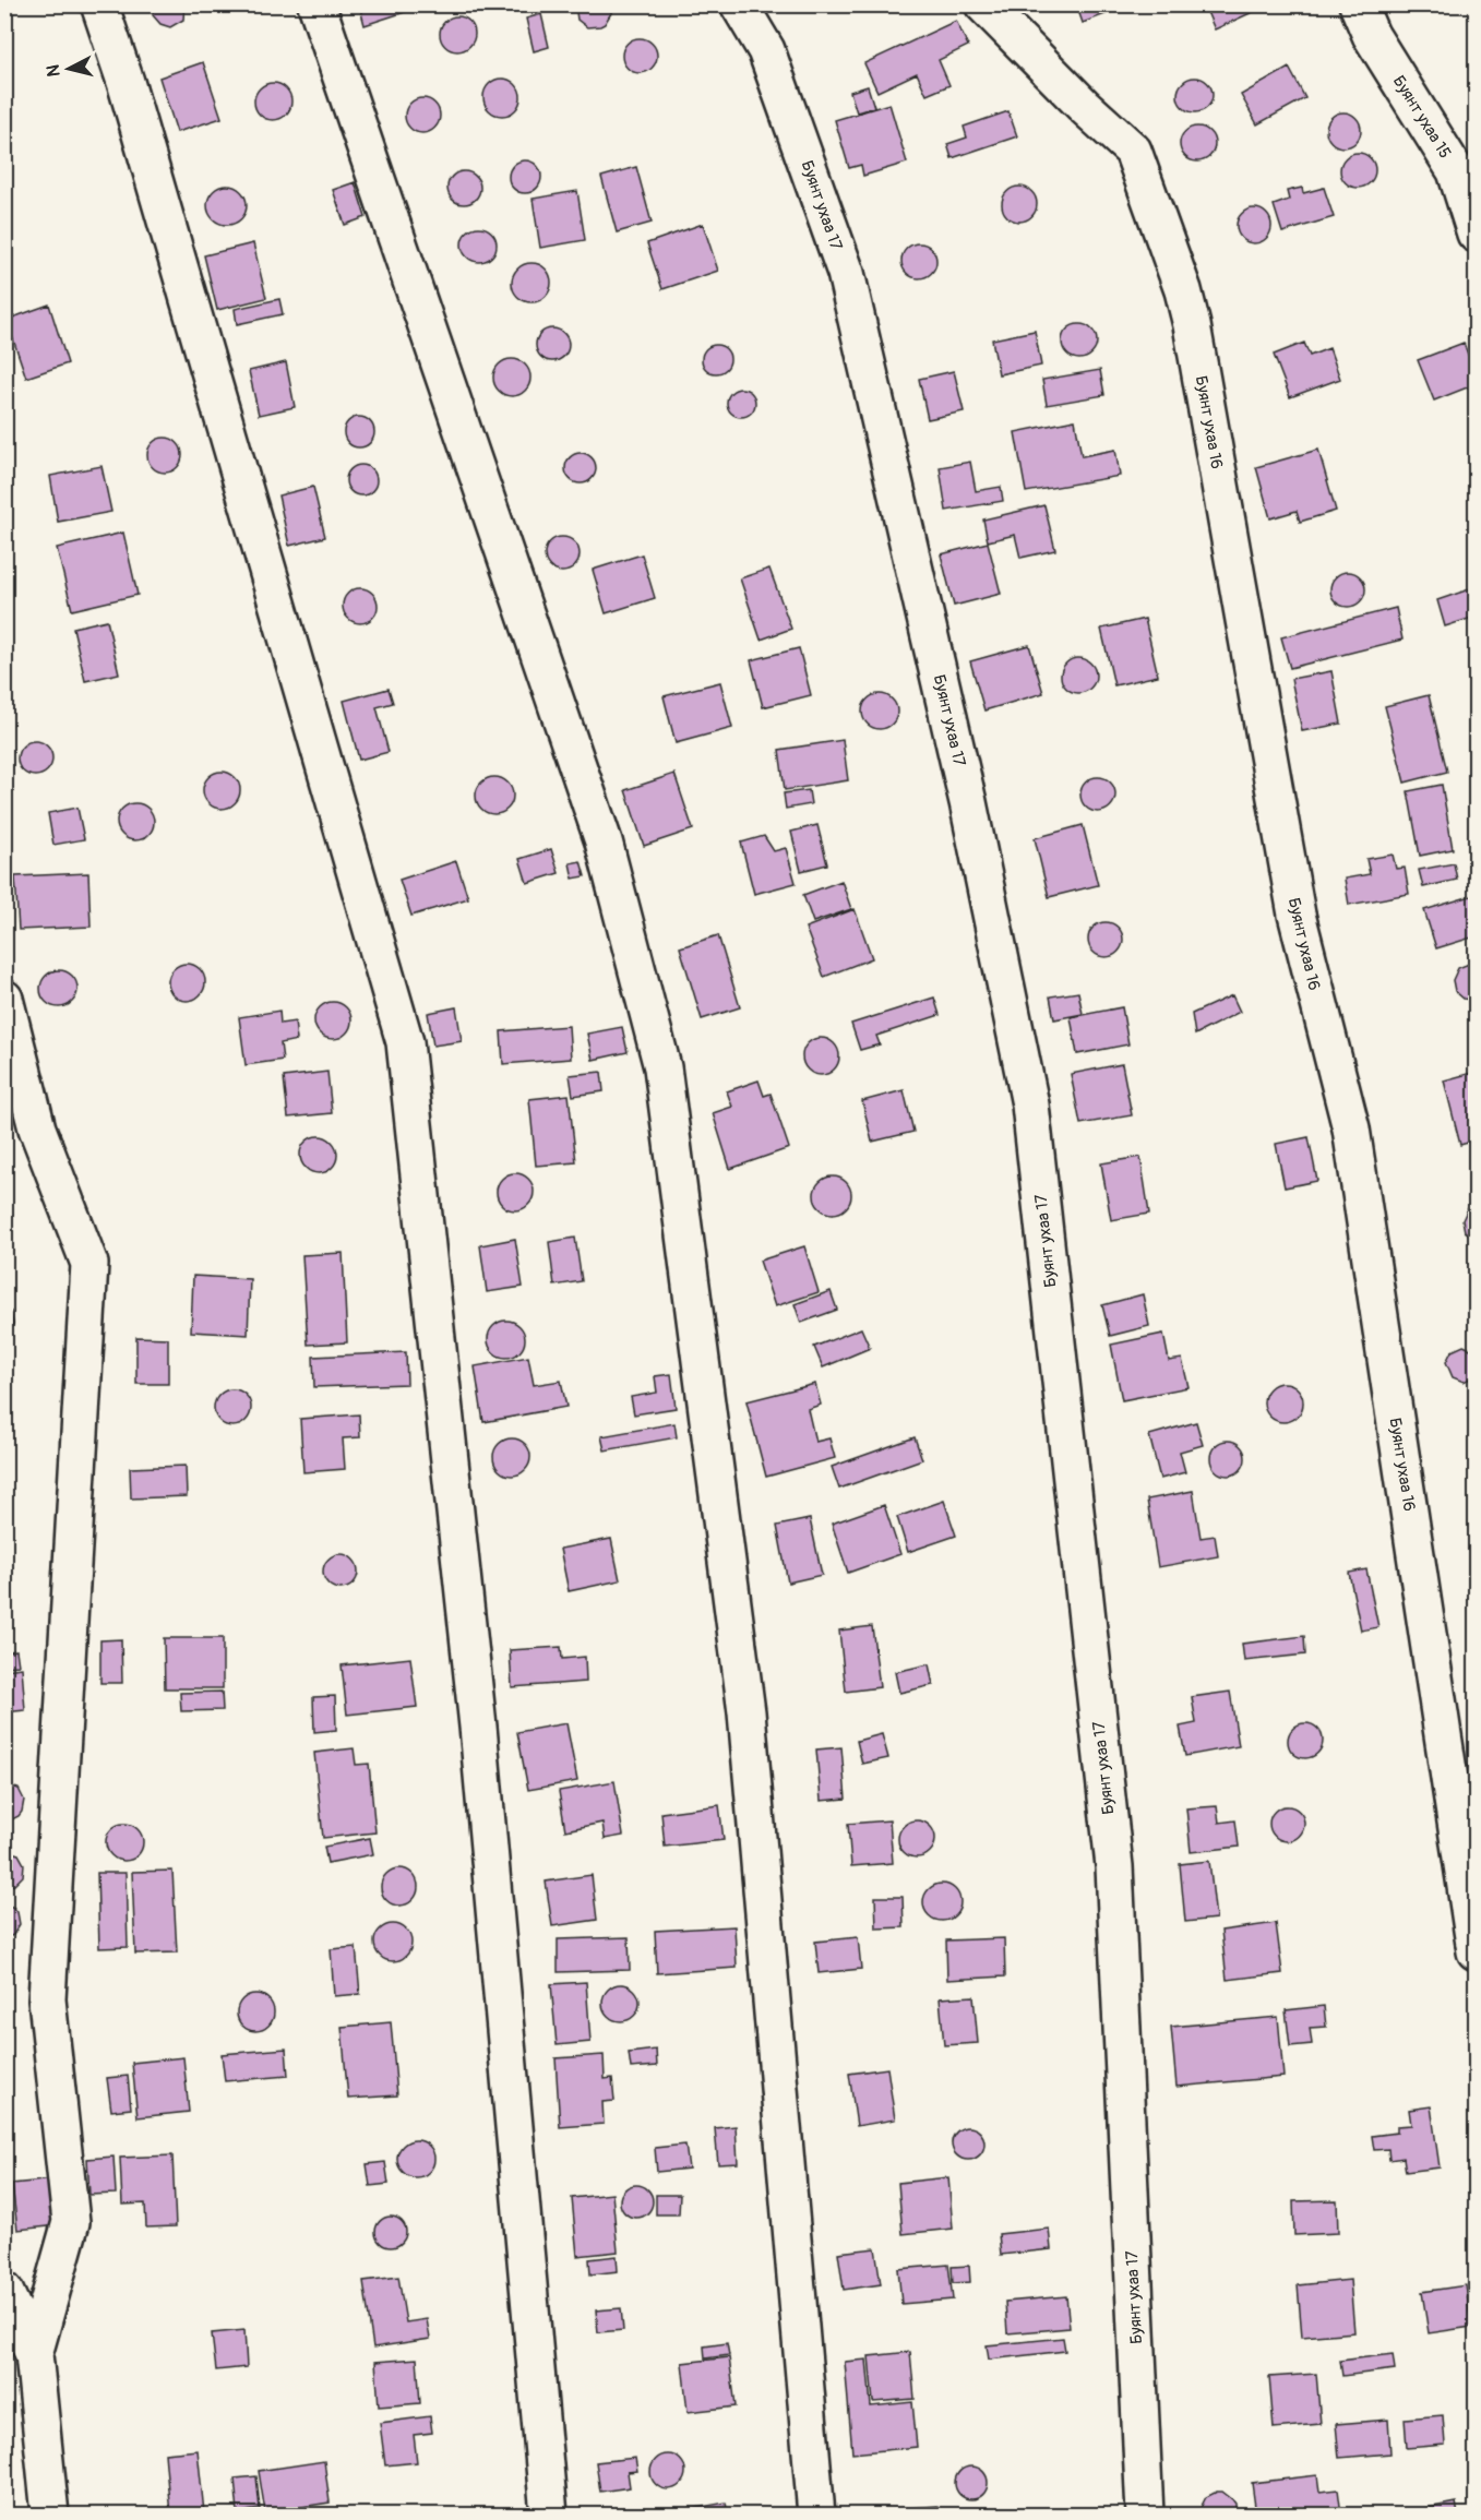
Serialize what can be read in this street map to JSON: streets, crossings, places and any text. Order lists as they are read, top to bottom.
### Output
{
  "streets": {
    "street": ["Буянт ухаа 15", "Буянт ухаа 17", "Буянт ухаа 16"]
  },
  "north": "left"
}
